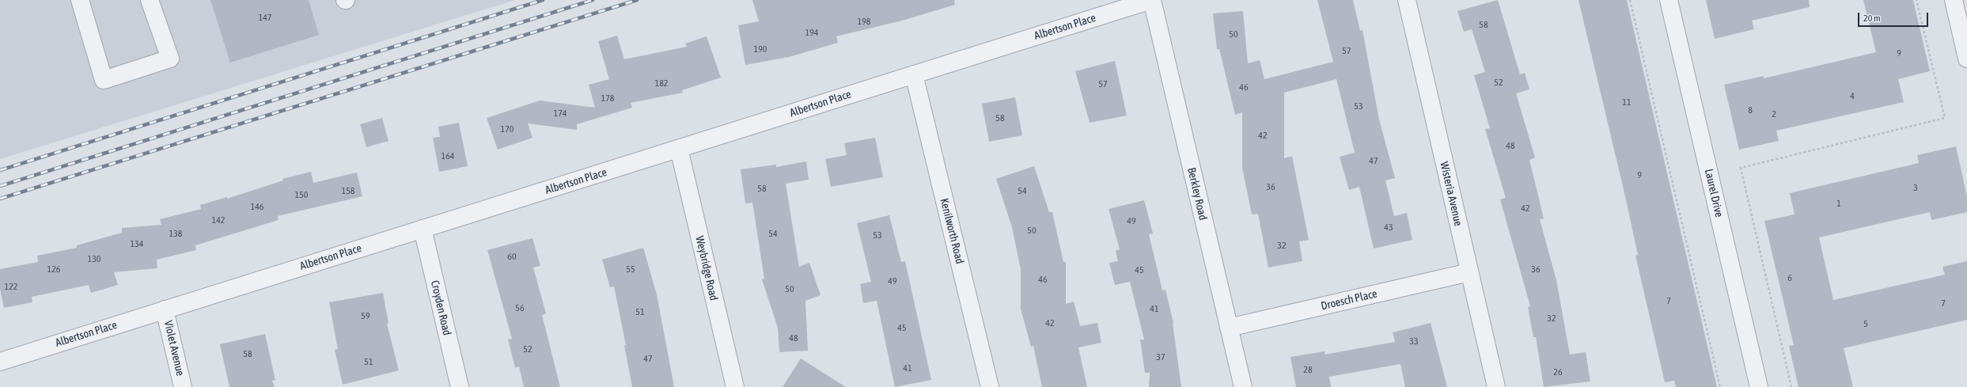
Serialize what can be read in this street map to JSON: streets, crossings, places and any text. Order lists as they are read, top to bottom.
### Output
{
  "streets": {
    "street": [
      "Albertson Place",
      "Laurel Drive",
      "Berkley Road",
      "Wisteria Avenue",
      "Kenilworth Road",
      "Weybridge Road",
      "Droesch Place",
      "Croyden Road",
      "Violet Avenue"
    ]
  },
  "crossings": [
    ["Albertson Place", "Berkley Road"],
    ["Albertson Place", "Kenilworth Road"],
    ["Albertson Place", "Weybridge Road"],
    ["Albertson Place", "Croyden Road"],
    ["Albertson Place", "Violet Avenue"],
    ["Berkley Road", "Droesch Place"],
    ["Wisteria Avenue", "Droesch Place"]
  ],
  "house_numbers": [
    "147",
    "198",
    "58",
    "194",
    "50",
    "190",
    "57",
    "9",
    "52",
    "182",
    "57",
    "46",
    "4",
    "178",
    "11",
    "53",
    "8",
    "174",
    "2",
    "58",
    "170",
    "42",
    "48",
    "164",
    "47",
    "9",
    "36",
    "3",
    "58",
    "158",
    "54",
    "150",
    "1",
    "146",
    "42",
    "142",
    "49",
    "43",
    "50",
    "138",
    "54",
    "53",
    "134",
    "32",
    "60",
    "130",
    "126",
    "55",
    "36",
    "45",
    "6",
    "46",
    "49",
    "122",
    "50",
    "7",
    "7",
    "56",
    "41",
    "51",
    "59",
    "32",
    "42",
    "5",
    "45",
    "48",
    "33",
    "52",
    "58",
    "37",
    "47",
    "51",
    "41",
    "28",
    "26"
  ],
  "scale_bar": "20 m"
}
